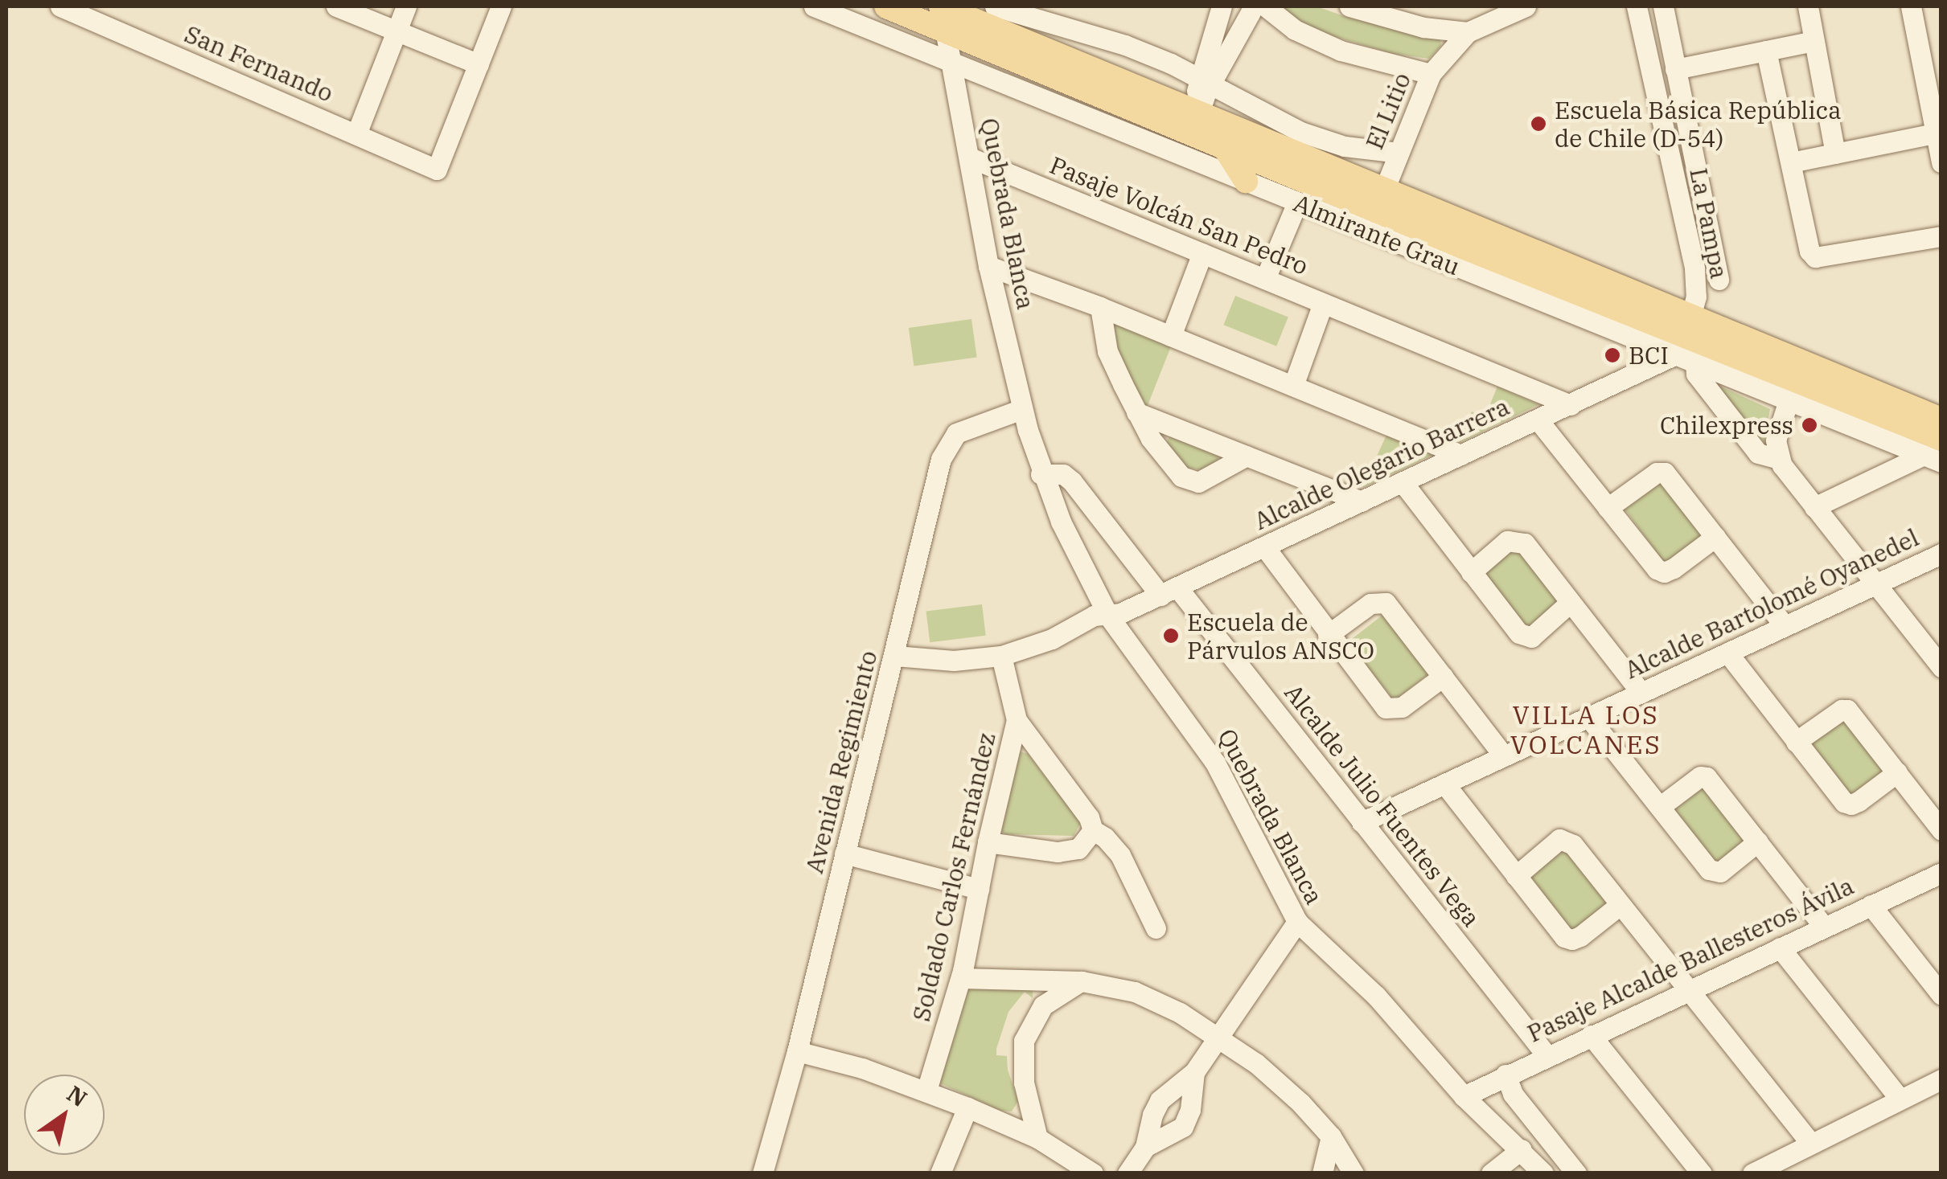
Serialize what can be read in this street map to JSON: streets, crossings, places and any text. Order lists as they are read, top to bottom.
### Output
{
  "streets": {
    "main road": ["Almirante Grau"],
    "street": [
      "San Fernando",
      "El Litio",
      "Quebrada Blanca",
      "Pasaje Volcán San Pedro",
      "La Pampa",
      "Alcalde Olegario Barrera",
      "Alcalde Bartolomé Oyanedel",
      "Avenida Regimiento",
      "Alcalde Julio Fuentes Vega",
      "Soldado Carlos Fernández",
      "Pasaje Alcalde Ballesteros Ávila"
    ]
  },
  "crossings": [
    ["El Litio", "Almirante Grau"],
    ["Quebrada Blanca", "Pasaje Volcán San Pedro"],
    ["Quebrada Blanca", "Almirante Grau"],
    ["Quebrada Blanca", "Alcalde Olegario Barrera"],
    ["Quebrada Blanca", "Avenida Regimiento"],
    ["Quebrada Blanca", "Alcalde Julio Fuentes Vega"],
    ["Quebrada Blanca", "Pasaje Alcalde Ballesteros Ávila"],
    ["Pasaje Volcán San Pedro", "Alcalde Olegario Barrera"],
    ["La Pampa", "Almirante Grau"],
    ["La Pampa", "Alcalde Olegario Barrera"],
    ["Almirante Grau", "Alcalde Olegario Barrera"],
    ["Alcalde Olegario Barrera", "Avenida Regimiento"],
    ["Alcalde Olegario Barrera", "Alcalde Julio Fuentes Vega"],
    ["Alcalde Bartolomé Oyanedel", "Alcalde Julio Fuentes Vega"],
    ["Alcalde Julio Fuentes Vega", "Pasaje Alcalde Ballesteros Ávila"]
  ],
  "districts": ["VILLA LOS VOLCANES"],
  "places": [
    "Escuela Básica República de Chile (D-54)",
    "BCI",
    "Chilexpress",
    "Escuela de Párvulos ANSCO"
  ],
  "north": "top right"
}
